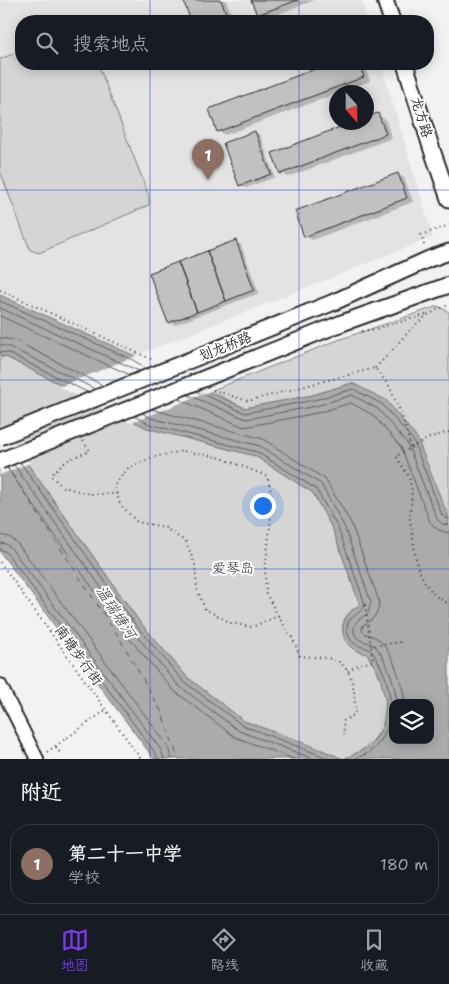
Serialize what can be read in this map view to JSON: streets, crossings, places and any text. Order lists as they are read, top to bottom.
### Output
{
  "streets": {
    "main road": ["龙方路", "划龙桥路"],
    "path": ["南塘步行街"]
  },
  "water": ["温瑞塘河"],
  "parks": ["爱琴岛"],
  "north": "bottom",
  "page": {
    "search": "搜索地点",
    "pins": "1",
    "heading": "附近",
    "list": [
      {
        "mark": "1",
        "name": "第二十一中学",
        "note": "学校",
        "value": "180 m"
      }
    ],
    "nav": ["地图", "路线", "收藏"]
  }
}
